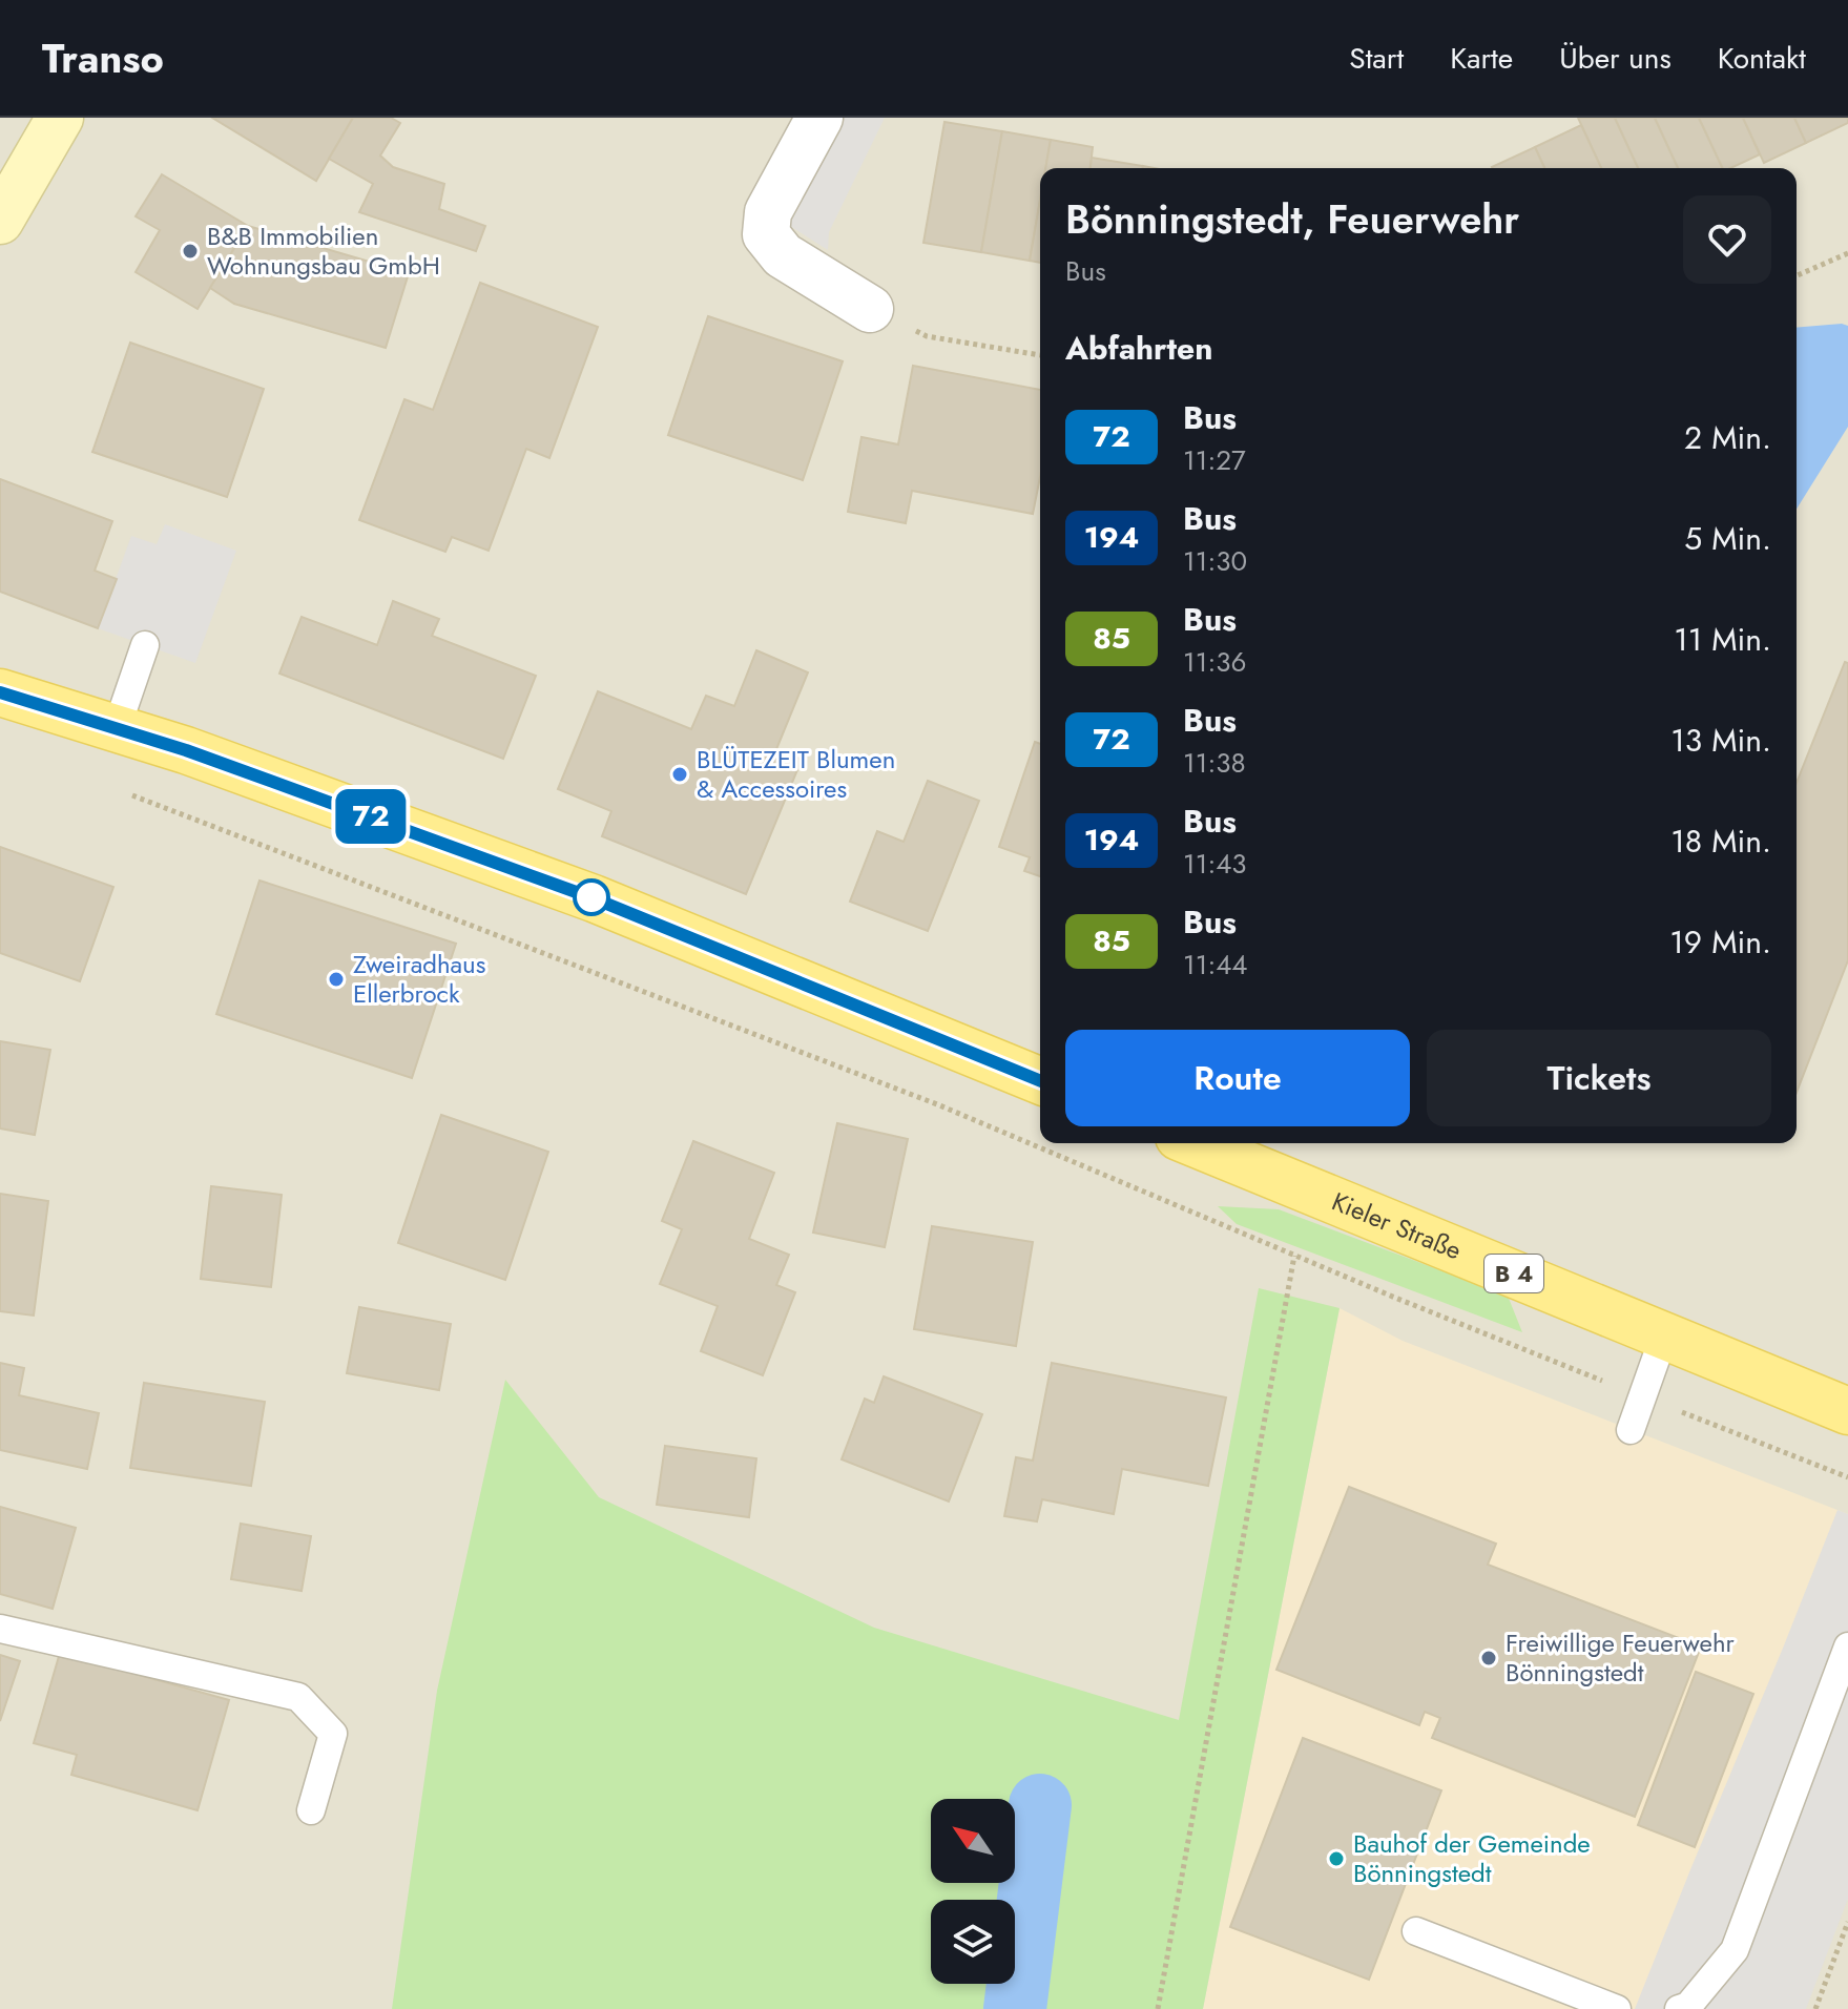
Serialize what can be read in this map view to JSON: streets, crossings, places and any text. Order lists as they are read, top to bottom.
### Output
{
  "streets": {
    "main road": ["Kieler Straße", "B 4"]
  },
  "places": [
    "B&B Immobilien Wohnungsbau GmbH",
    "BLÜTEZEIT Blumen & Accessoires",
    "Zweiradhaus Ellerbrock",
    "Freiwillige Feuerwehr Bönningstedt",
    "Bauhof der Gemeinde Bönningstedt"
  ],
  "lines": ["bus line 72"],
  "north": "top left",
  "page": {
    "header": "Transo",
    "nav": [
      "Start",
      "Karte",
      "Über uns",
      "Kontakt"
    ],
    "on_map": "72",
    "heading": [
      ["Bönningstedt, Feuerwehr", "Bus"],
      "Abfahrten"
    ],
    "list": [
      {
        "mark": "72",
        "name": "Bus",
        "note": "11:27",
        "value": "2 Min."
      },
      {
        "mark": "194",
        "name": "Bus",
        "note": "11:30",
        "value": "5 Min."
      },
      {
        "mark": "85",
        "name": "Bus",
        "note": "11:36",
        "value": "11 Min."
      },
      {
        "mark": "72",
        "name": "Bus",
        "note": "11:38",
        "value": "13 Min."
      },
      {
        "mark": "194",
        "name": "Bus",
        "note": "11:43",
        "value": "18 Min."
      },
      {
        "mark": "85",
        "name": "Bus",
        "note": "11:44",
        "value": "19 Min."
      }
    ],
    "buttons": ["Route", "Tickets"]
  }
}
